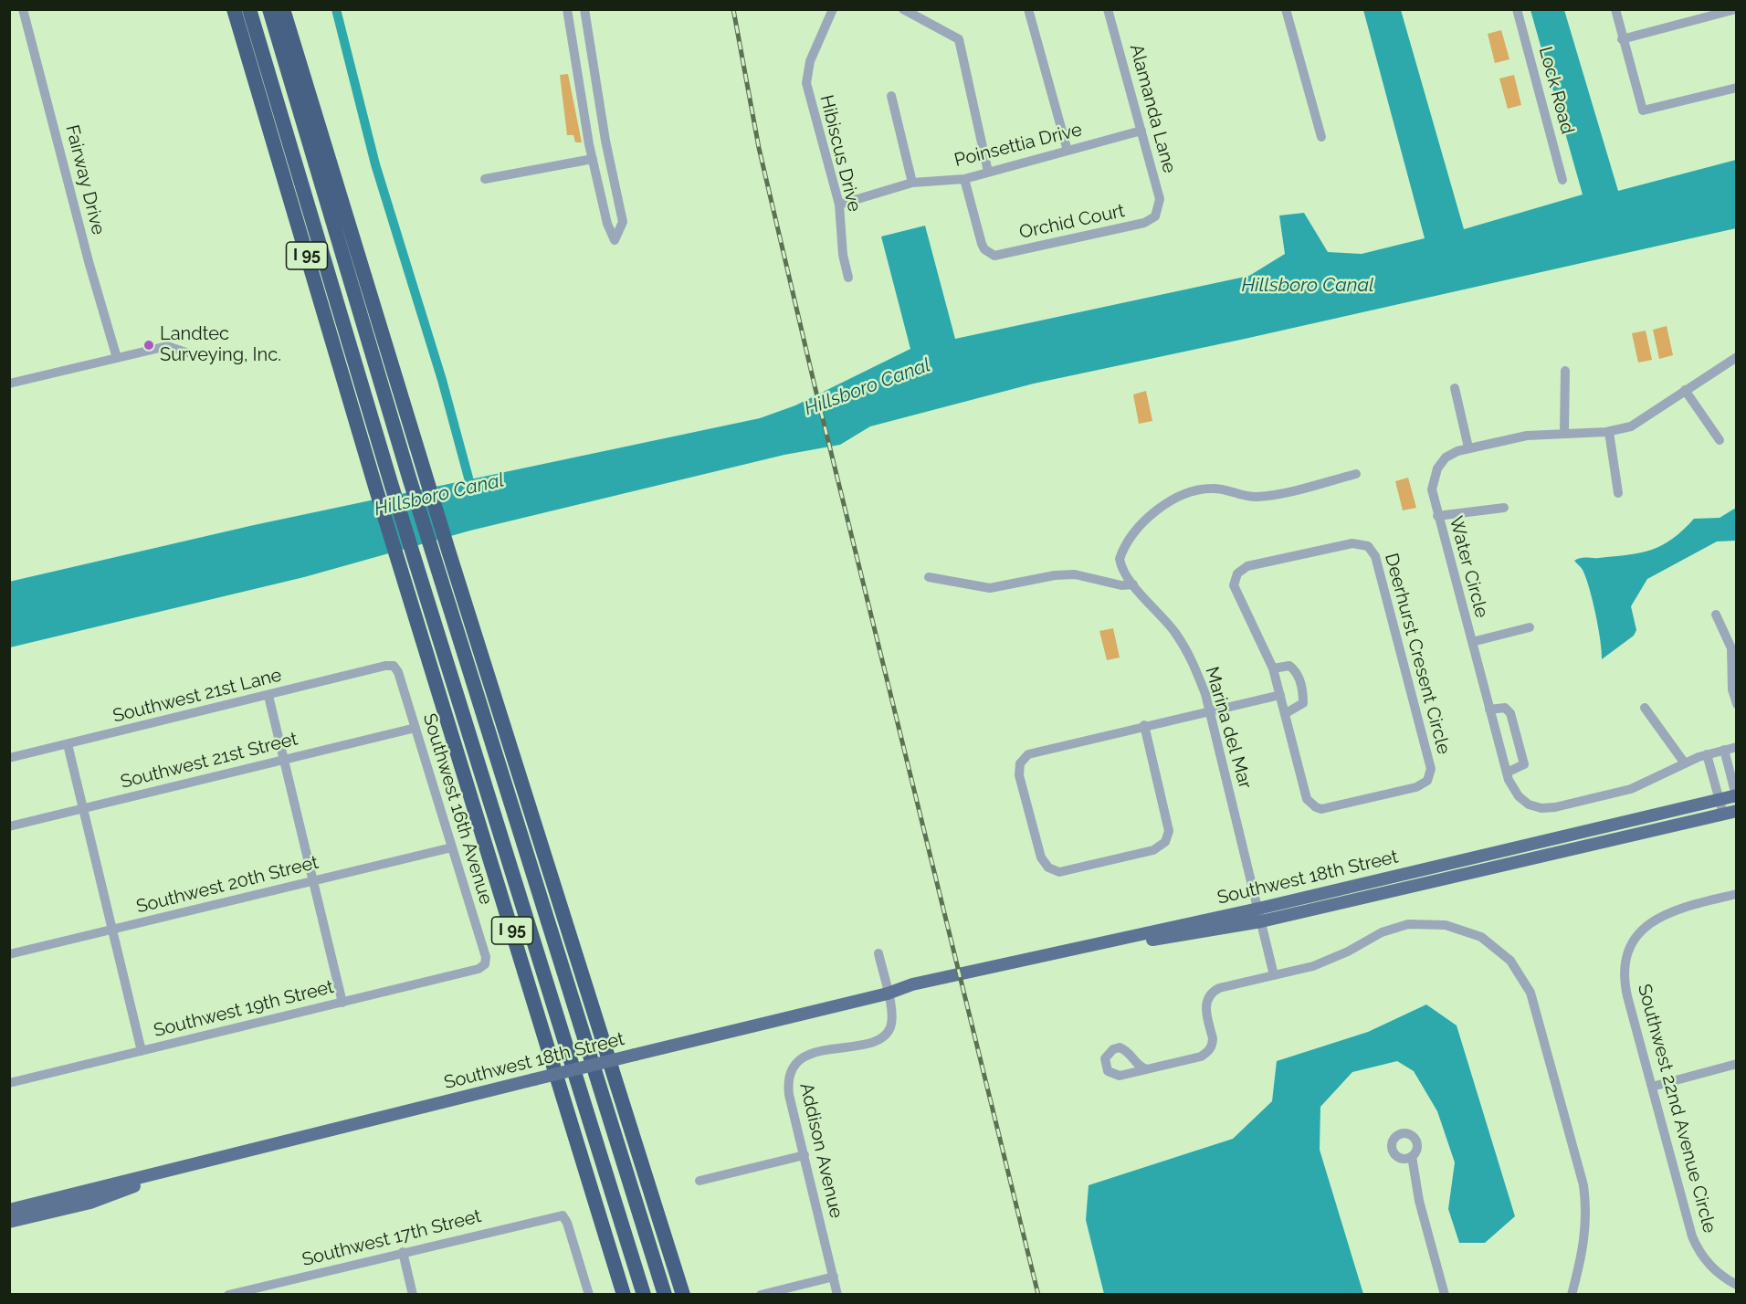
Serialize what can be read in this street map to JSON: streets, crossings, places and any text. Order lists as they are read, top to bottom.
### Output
{
  "streets": {
    "highway": ["I 95"],
    "main road": ["Southwest 18th Street"],
    "street": [
      "Lock Road",
      "Alamanda Lane",
      "Poinsettia Drive",
      "Hibiscus Drive",
      "Fairway Drive",
      "Orchid Court",
      "Water Circle",
      "Deerhurst Cresent Circle",
      "Southwest 21st Lane",
      "Marina del Mar",
      "Southwest 21st Street",
      "Southwest 16th Avenue",
      "Southwest 20th Street",
      "Southwest 19th Street",
      "Southwest 22nd Avenue Circle",
      "Addison Avenue",
      "Southwest 17th Street"
    ]
  },
  "crossings": [
    ["Alamanda Lane", "Poinsettia Drive"],
    ["Alamanda Lane", "Orchid Court"],
    ["Poinsettia Drive", "Hibiscus Drive"],
    ["Poinsettia Drive", "Orchid Court"],
    ["Southwest 21st Lane", "Southwest 16th Avenue"],
    ["Marina del Mar", "Southwest 18th Street"],
    ["Southwest 21st Street", "Southwest 16th Avenue"],
    ["Southwest 16th Avenue", "Southwest 20th Street"],
    ["Southwest 16th Avenue", "Southwest 19th Street"],
    ["Southwest 18th Street", "Addison Avenue"]
  ],
  "water": ["Hillsboro Canal"],
  "places": ["Landtec Surveying, Inc."]
}
